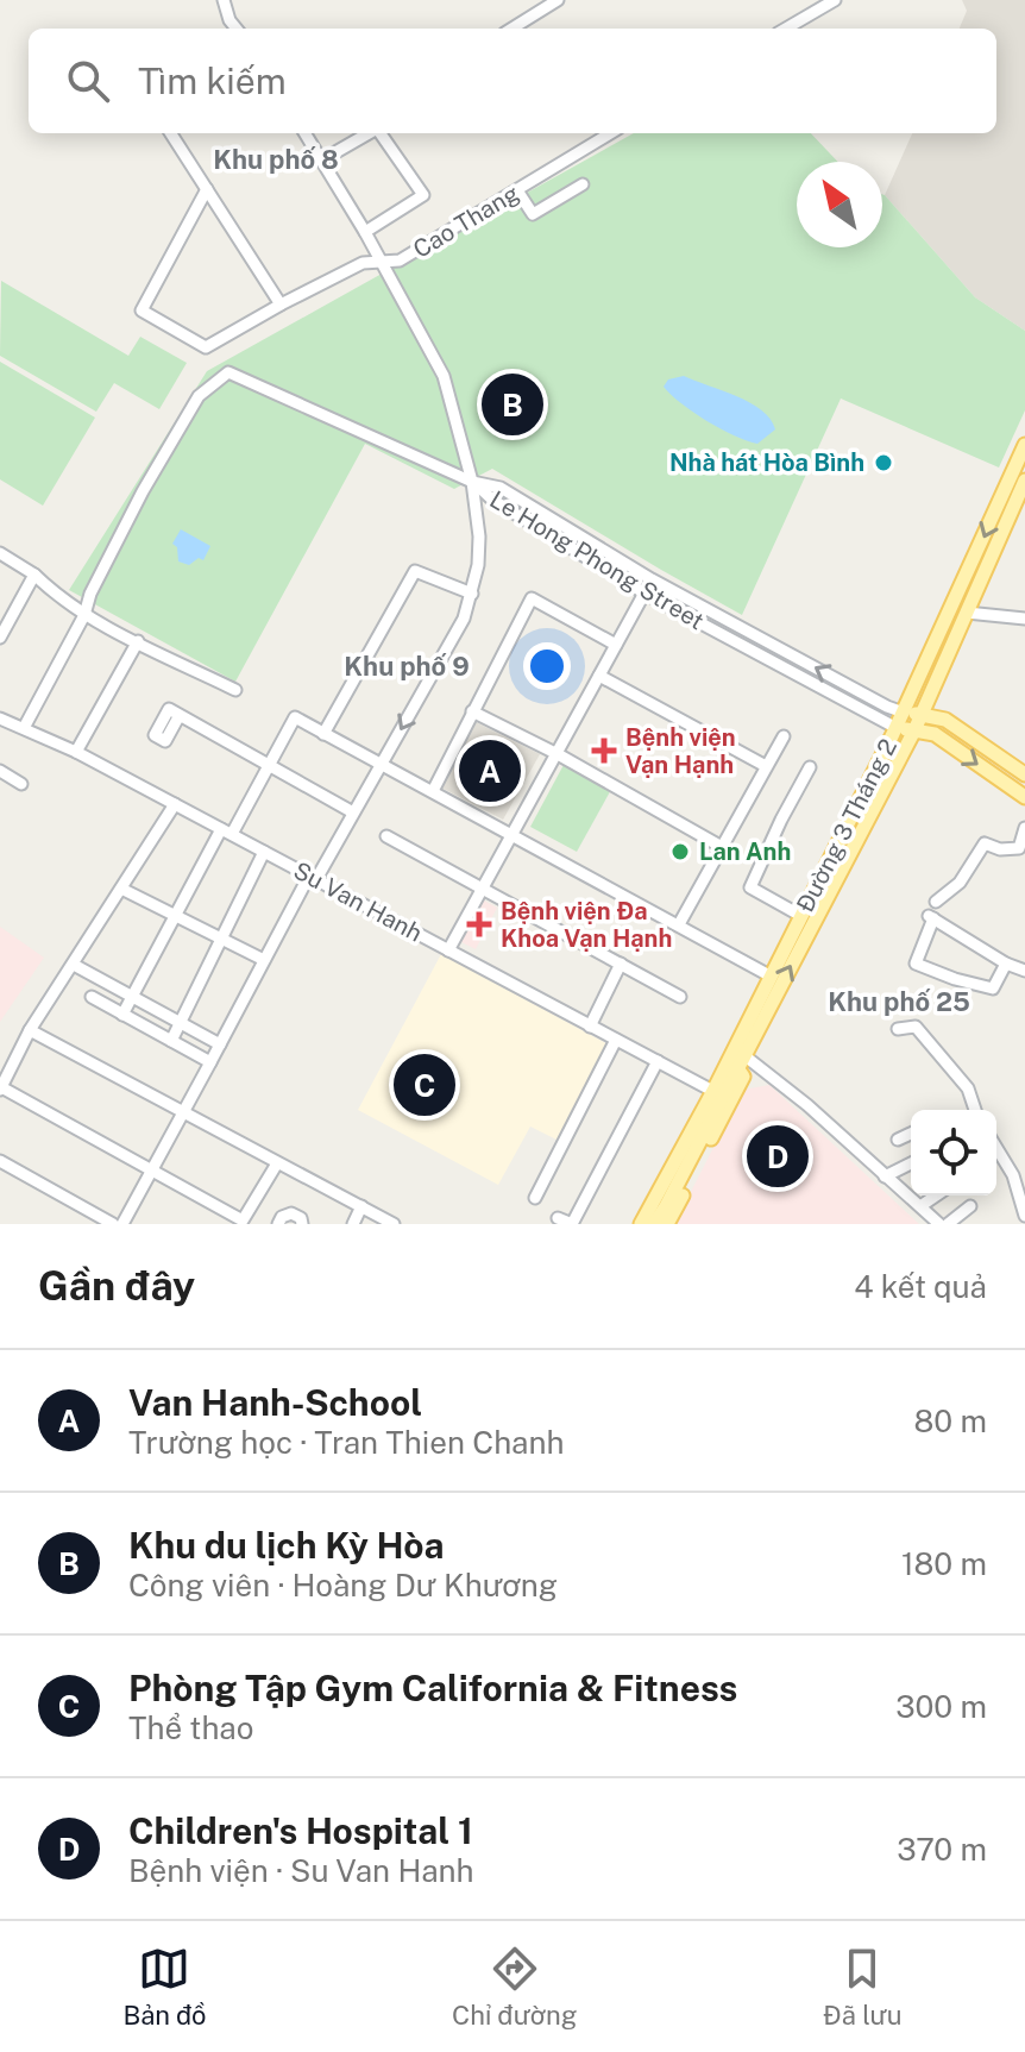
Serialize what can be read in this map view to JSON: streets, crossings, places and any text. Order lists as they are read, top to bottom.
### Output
{
  "streets": {
    "main road": ["Le Hong Phong Street", "Đường 3 Tháng 2"],
    "street": ["Cao Thang", "Su Van Hanh"]
  },
  "crossings": [
    ["Le Hong Phong Street", "Đường 3 Tháng 2"],
    ["Đường 3 Tháng 2", "Su Van Hanh"]
  ],
  "districts": ["Khu phố 8", "Khu phố 9", "Khu phố 25"],
  "places": {
    "other": ["Nhà hát Hòa Bình", "Lan Anh"],
    "health": ["Bệnh viện Vạn Hạnh", "Bệnh viện Đa Khoa Vạn Hạnh"]
  },
  "north": "top left",
  "page": {
    "search": "Tìm kiếm",
    "pins": [
      "B",
      "A",
      "C",
      "D"
    ],
    "heading": ["Gần đây", "4 kết quả"],
    "list": [
      {
        "mark": "A",
        "name": "Van Hanh-School",
        "note": "Trường học · Tran Thien Chanh",
        "value": "80 m"
      },
      {
        "mark": "B",
        "name": "Khu du lịch Kỳ Hòa",
        "note": "Công viên · Hoàng Dư Khương",
        "value": "180 m"
      },
      {
        "mark": "C",
        "name": "Phòng Tập Gym California & Fitness",
        "note": "Thể thao",
        "value": "300 m"
      },
      {
        "mark": "D",
        "name": "Children's Hospital 1",
        "note": "Bệnh viện · Su Van Hanh",
        "value": "370 m"
      }
    ],
    "nav": ["Bản đồ", "Chỉ đường", "Đã lưu"]
  }
}
